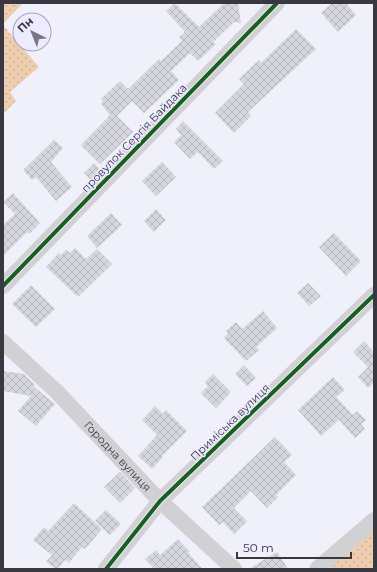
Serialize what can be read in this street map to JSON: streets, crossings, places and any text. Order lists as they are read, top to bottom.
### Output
{
  "streets": {
    "street": ["провулок Сергія Байдака", "Приміська вулиця", "Городна вулиця"]
  },
  "crossings": [
    ["Приміська вулиця", "Городна вулиця"]
  ],
  "scale_bar": "50 m",
  "north": "top left"
}
